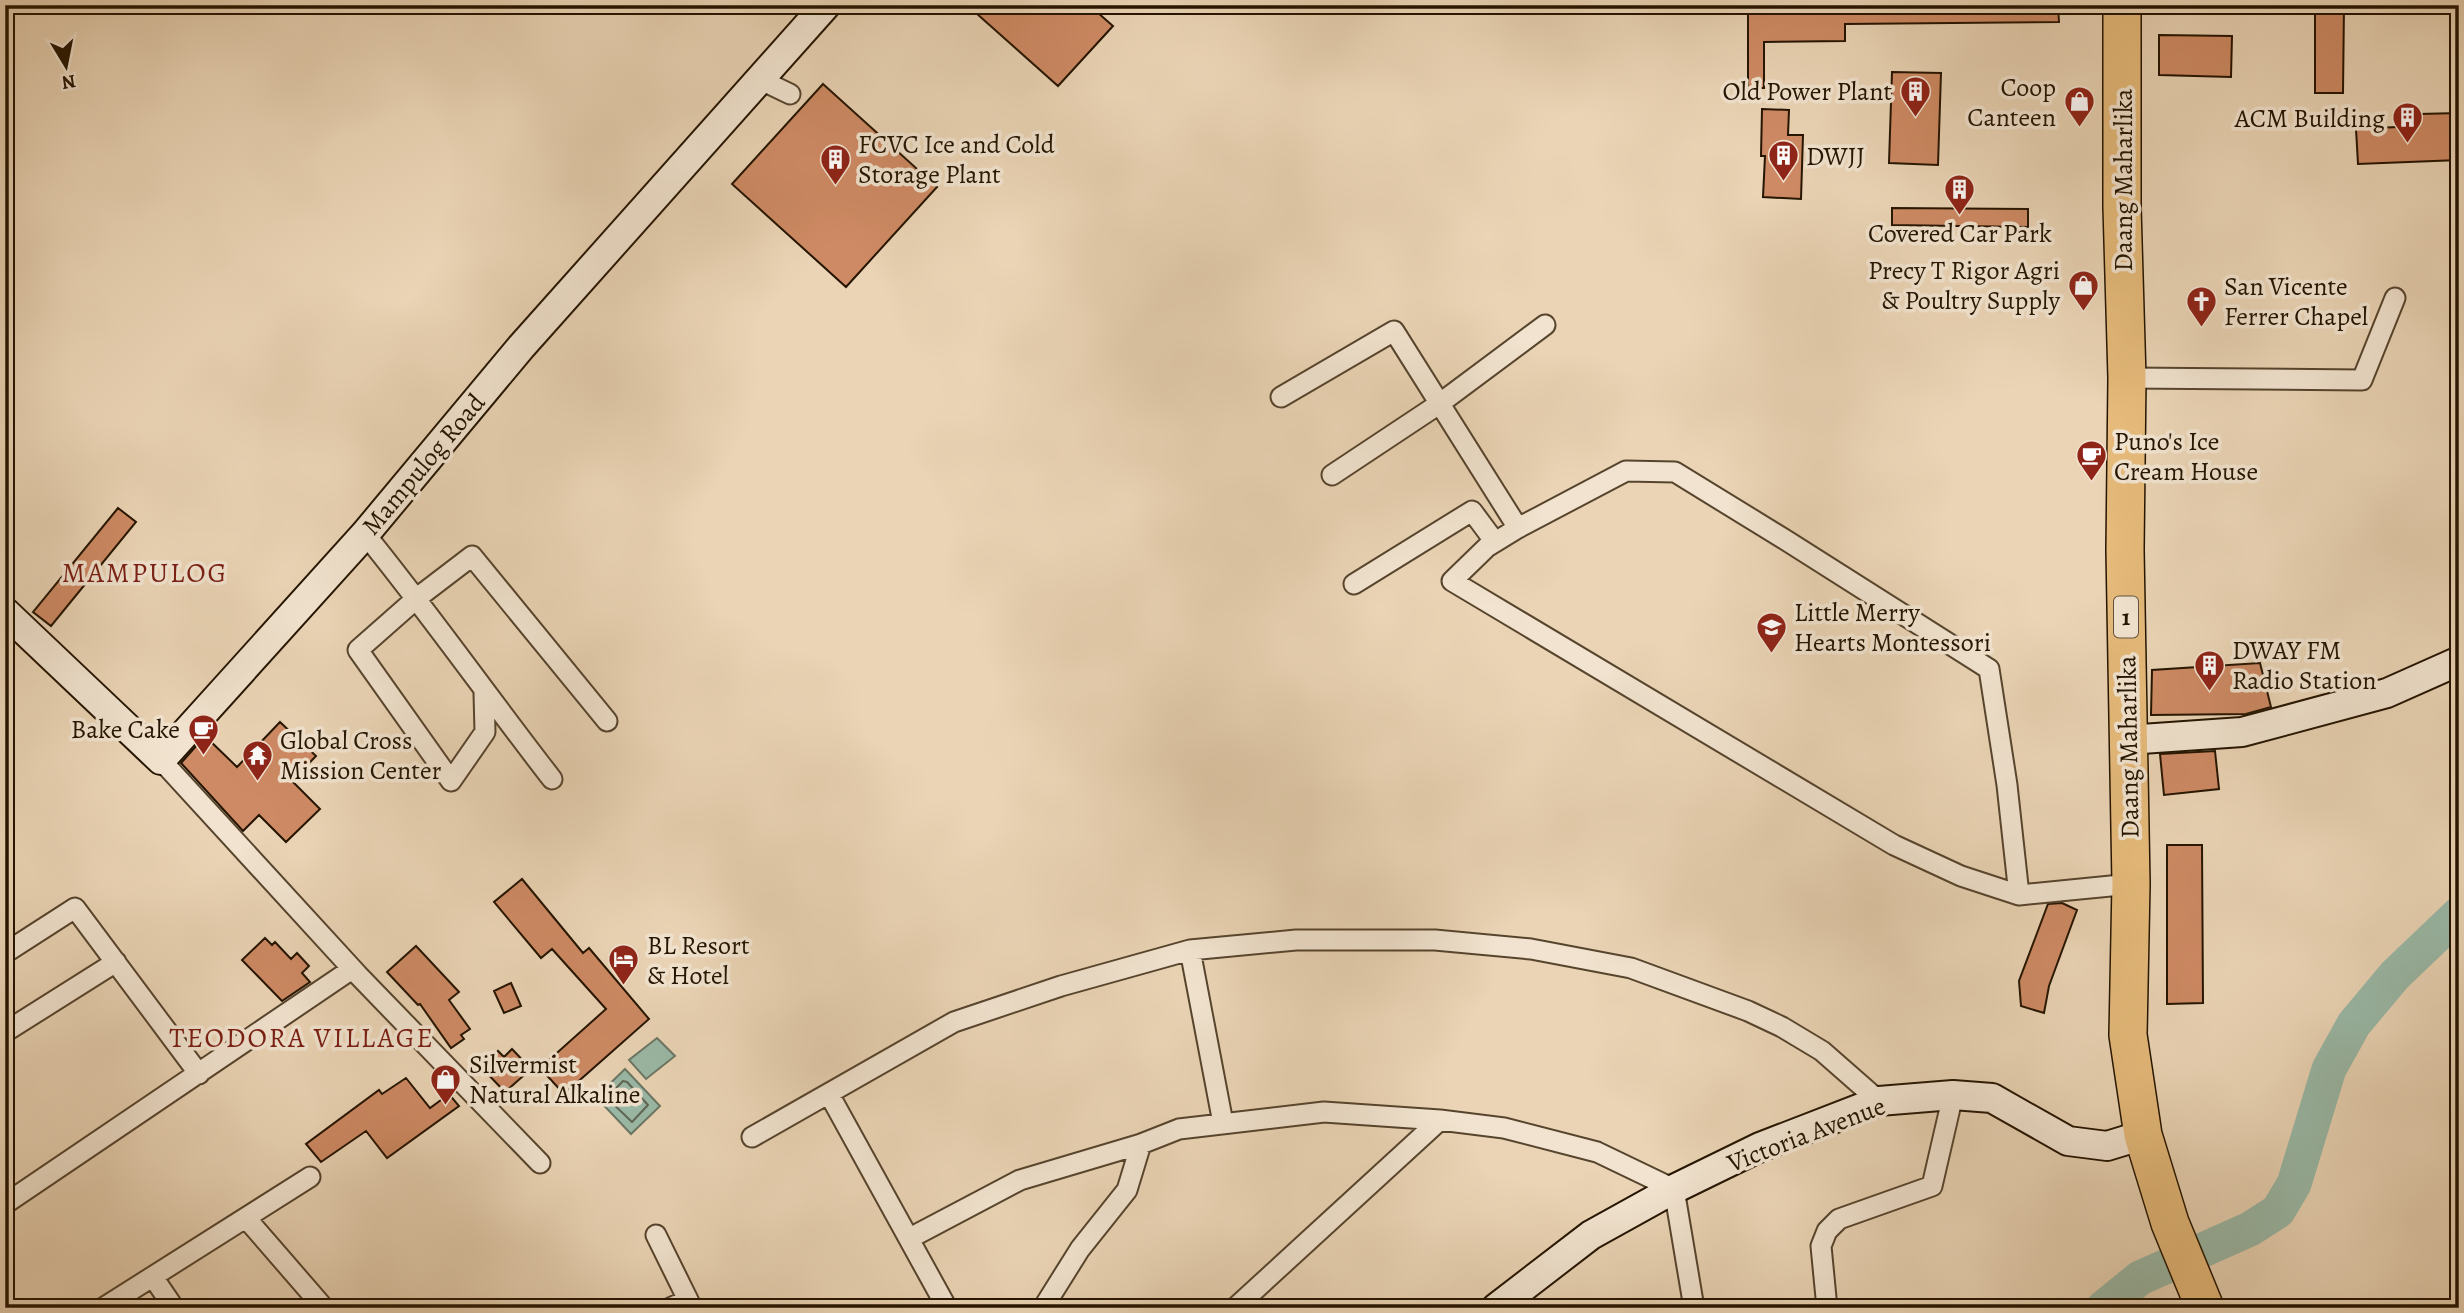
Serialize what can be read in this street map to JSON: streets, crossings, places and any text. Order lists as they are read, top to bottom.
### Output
{
  "streets": {
    "highway": ["Daang Maharlika", "1"],
    "street": ["Mampulog Road", "Victoria Avenue"]
  },
  "crossings": [
    ["Daang Maharlika", "Victoria Avenue"]
  ],
  "districts": ["MAMPULOG", "TEODORA VILLAGE"],
  "places": {
    "building": [
      "Old Power Plant",
      "ACM Building",
      "DWJJ",
      "FCVC Ice and Cold Storage Plant",
      "Covered Car Park",
      "DWAY FM Radio Station"
    ],
    "shop": ["Coop Canteen", "Precy T Rigor Agri & Poultry Supply", "Silvermist Natural Alkaline"],
    "church": ["San Vicente Ferrer Chapel"],
    "cafe": ["Puno's Ice Cream House", "Bake Cake"],
    "school or university": ["Little Merry Hearts Montessori"],
    "temple": ["Global Cross Mission Center"],
    "hotel": ["BL Resort & Hotel"]
  },
  "north": "bottom"
}
